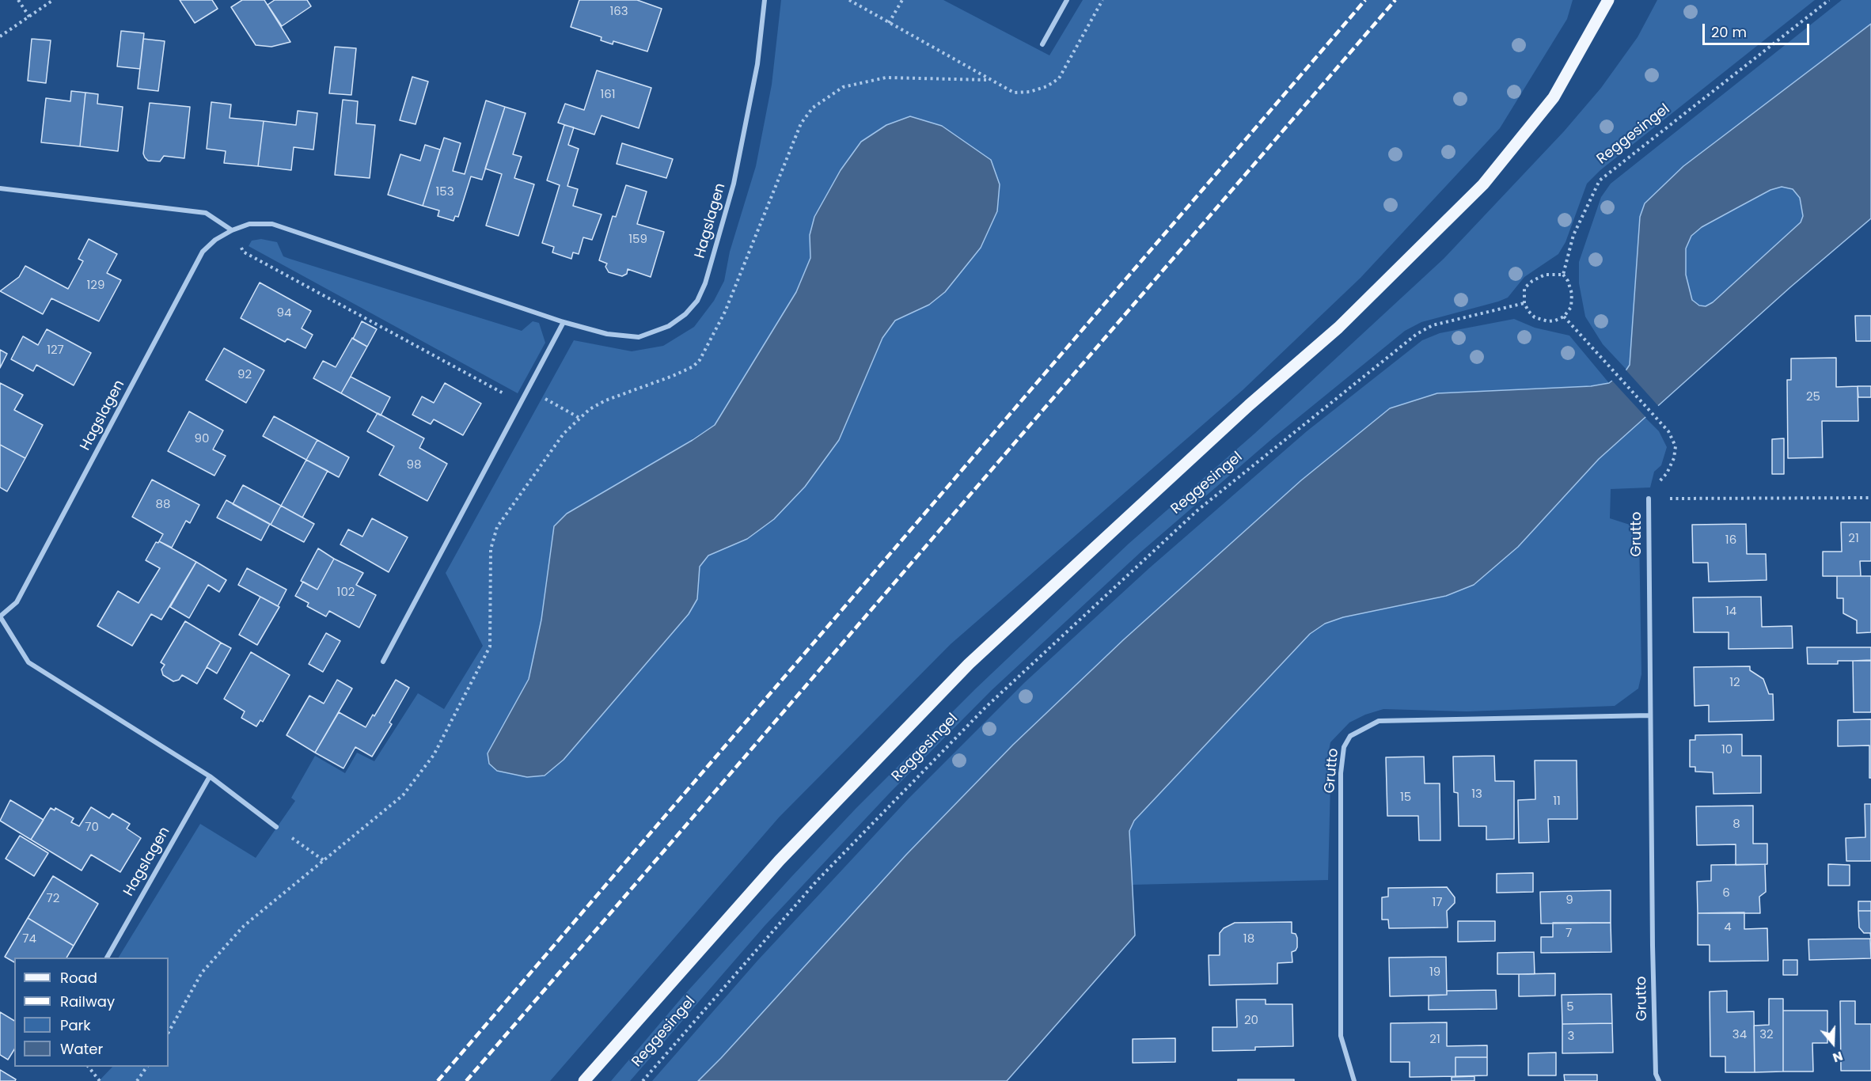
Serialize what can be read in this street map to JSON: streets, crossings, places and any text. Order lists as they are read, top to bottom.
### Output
{
  "streets": {
    "main road": ["Reggesingel"],
    "street": ["Hagslagen", "Grutto"]
  },
  "crossings": [
    ["Reggesingel", "Grutto"]
  ],
  "house_numbers": [
    "163",
    "161",
    "153",
    "159",
    "129",
    "94",
    "127",
    "92",
    "25",
    "90",
    "98",
    "88",
    "21",
    "16",
    "102",
    "14",
    "12",
    "10",
    "13",
    "15",
    "11",
    "8",
    "70",
    "6",
    "72",
    "9",
    "17",
    "4",
    "7",
    "74",
    "18",
    "19",
    "5",
    "20",
    "34",
    "32",
    "3",
    "21"
  ],
  "legend": [
    "Road",
    "Railway",
    "Park",
    "Water"
  ],
  "scale_bar": "20 m",
  "north": "bottom"
}
